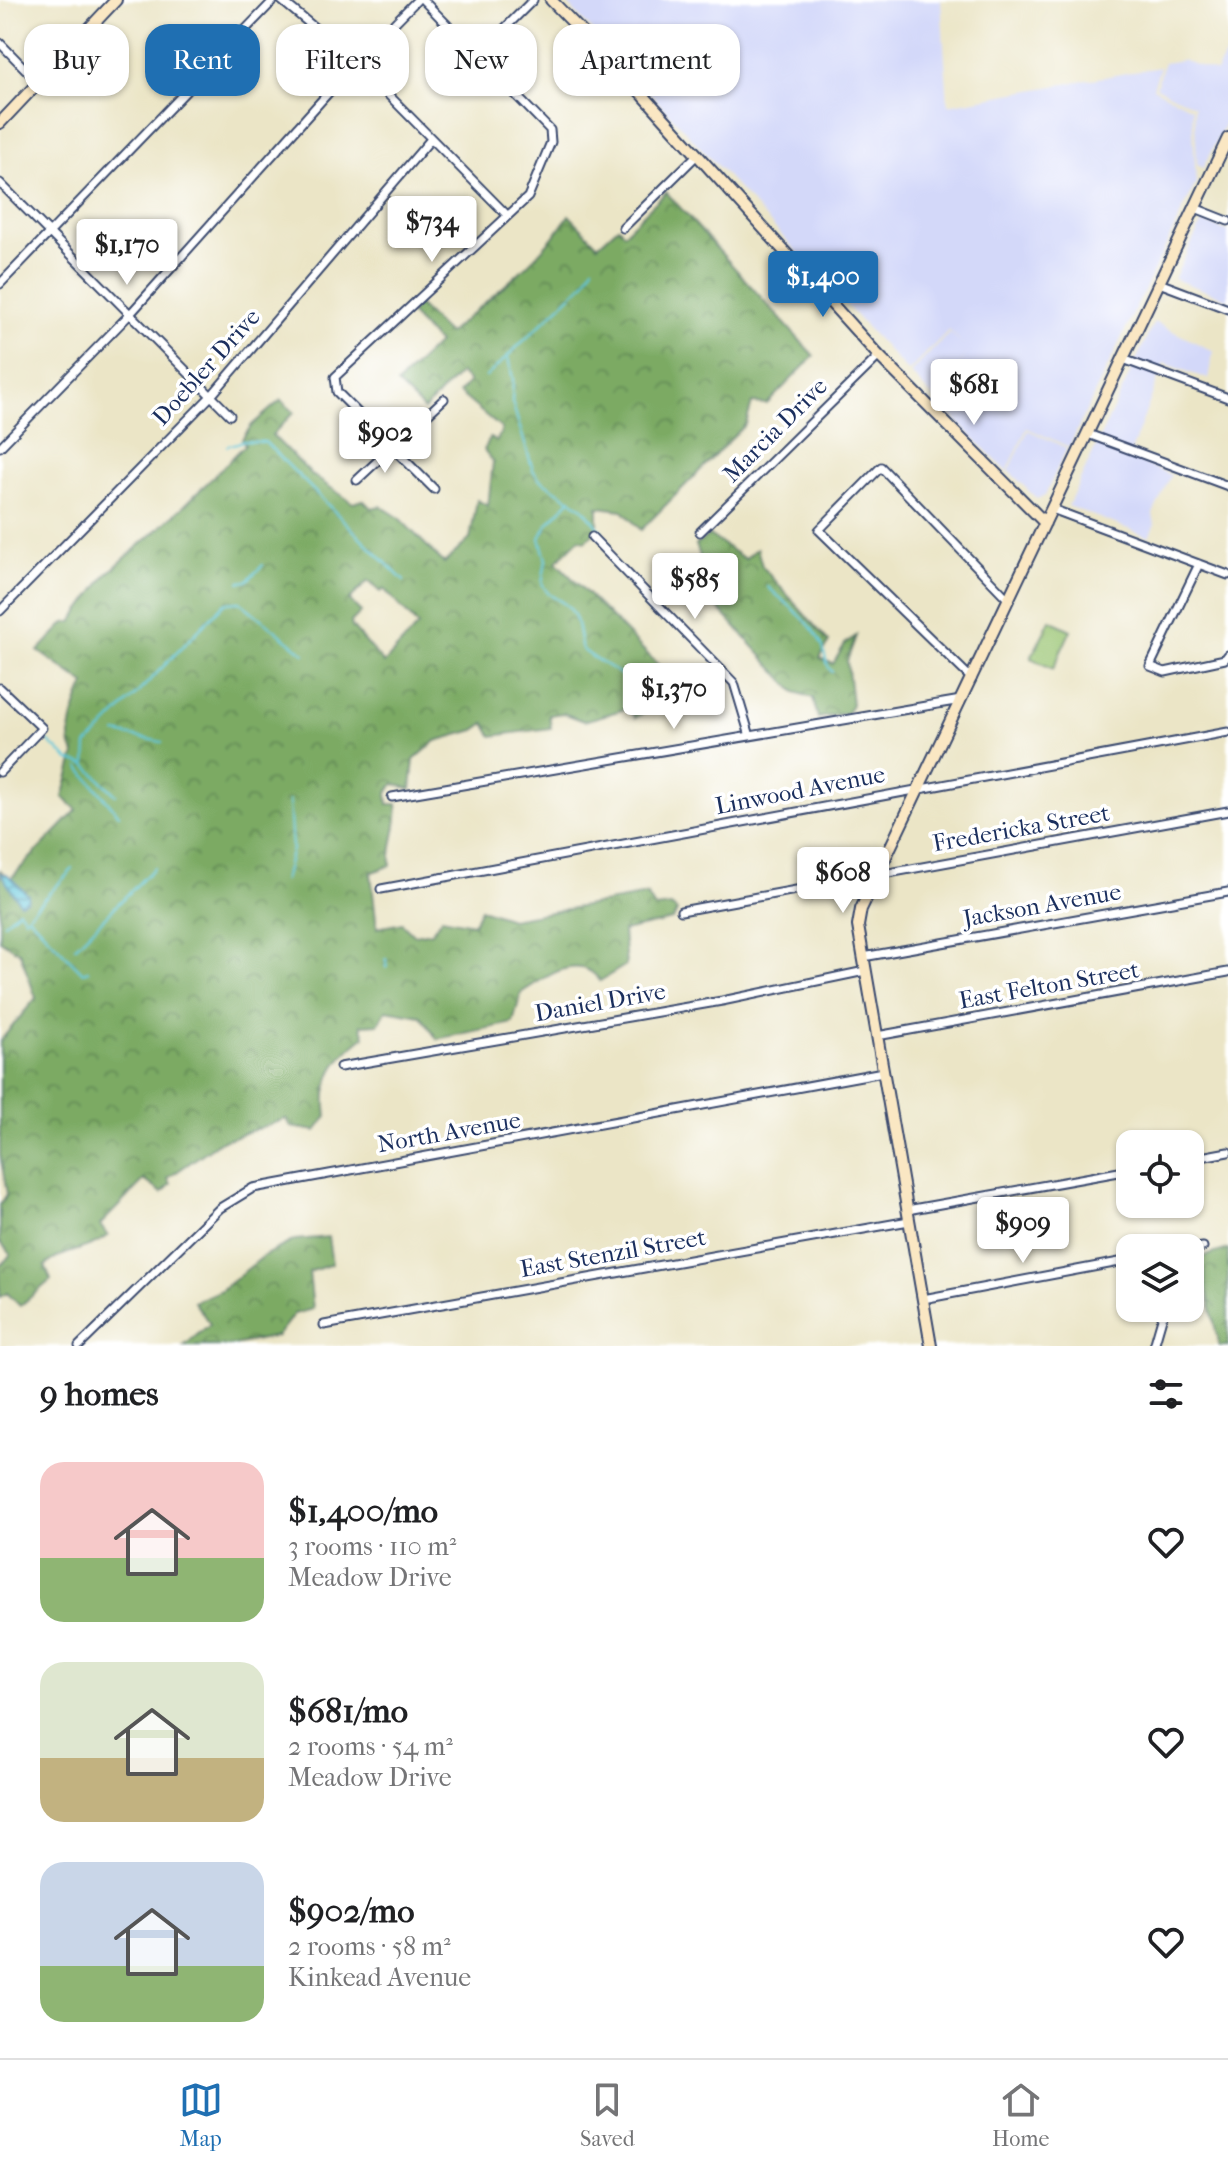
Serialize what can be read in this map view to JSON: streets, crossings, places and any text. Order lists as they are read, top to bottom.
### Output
{
  "streets": {
    "street": [
      "Doebler Drive",
      "Marcia Drive",
      "Linwood Avenue",
      "Fredericka Street",
      "Jackson Avenue",
      "East Felton Street",
      "Daniel Drive",
      "North Avenue",
      "East Stenzil Street"
    ]
  },
  "page": {
    "chip": [
      "Buy",
      "Rent",
      "Filters",
      "New",
      "Apartment"
    ],
    "price": [
      "$734",
      "$1,170",
      "$1,400",
      "$681",
      "$902",
      "$585",
      "$1,370",
      "$608",
      "$909"
    ],
    "heading": "9 homes",
    "list": [
      {
        "name": "$1,400/mo",
        "note": "3 rooms · 110 m² · Meadow Drive"
      },
      {
        "name": "$681/mo",
        "note": "2 rooms · 54 m² · Meadow Drive"
      },
      {
        "name": "$902/mo",
        "note": "2 rooms · 58 m² · Kinkead Avenue"
      }
    ],
    "tabs": ["Map", "Saved", "Home"]
  }
}
